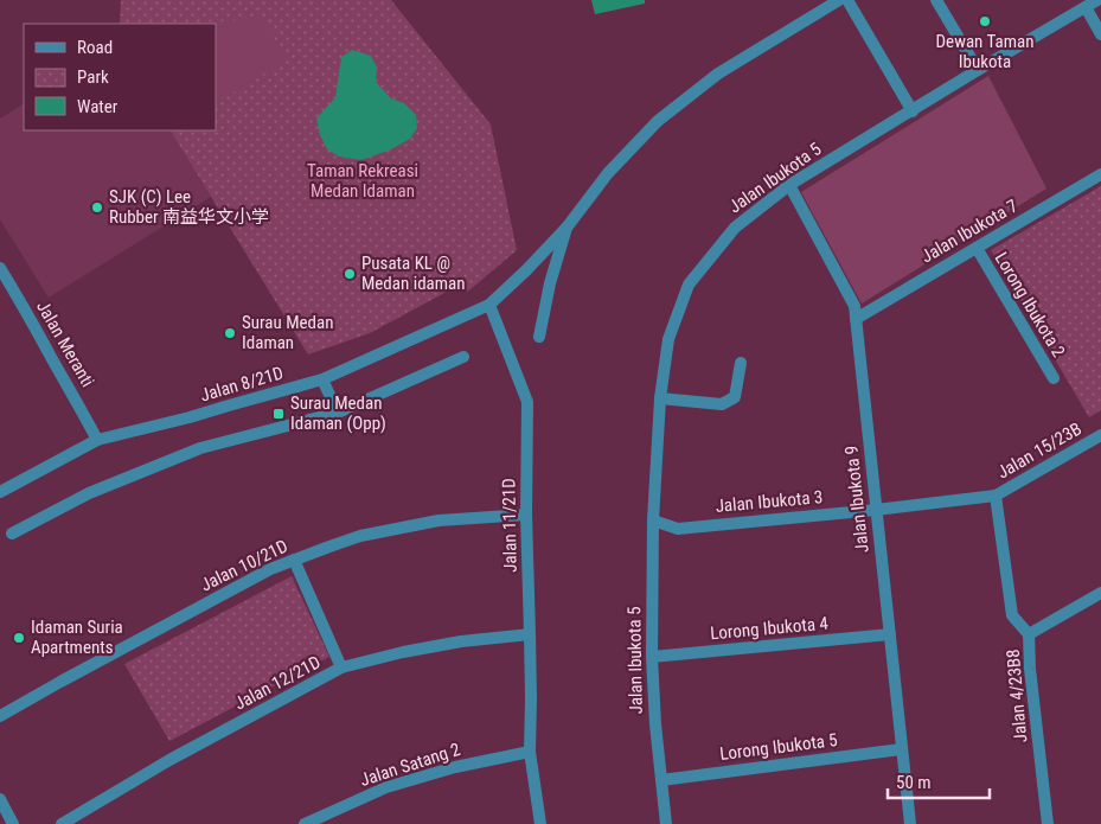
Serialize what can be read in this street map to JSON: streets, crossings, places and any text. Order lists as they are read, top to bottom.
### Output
{
  "streets": {
    "street": [
      "Jalan Ibukota 5",
      "Jalan Ibukota 7",
      "Lorong Ibukota 2",
      "Jalan Meranti",
      "Jalan 8/21D",
      "Jalan 15/23B",
      "Jalan Ibukota 9",
      "Jalan Ibukota 3",
      "Jalan 11/21D",
      "Jalan 10/21D",
      "Lorong Ibukota 4",
      "Jalan 12/21D",
      "Jalan 4/23B8",
      "Lorong Ibukota 5",
      "Jalan Satang 2"
    ]
  },
  "crossings": [
    ["Jalan Ibukota 5", "Jalan Ibukota 9"],
    ["Jalan Ibukota 5", "Jalan Ibukota 3"],
    ["Jalan Ibukota 5", "Lorong Ibukota 4"],
    ["Jalan Ibukota 5", "Lorong Ibukota 5"],
    ["Jalan Ibukota 7", "Lorong Ibukota 2"],
    ["Jalan Ibukota 7", "Jalan Ibukota 9"],
    ["Jalan Meranti", "Jalan 8/21D"],
    ["Jalan 8/21D", "Jalan 11/21D"],
    ["Jalan 15/23B", "Jalan Ibukota 3"],
    ["Jalan Ibukota 9", "Jalan Ibukota 3"],
    ["Jalan Ibukota 9", "Lorong Ibukota 4"],
    ["Jalan Ibukota 9", "Lorong Ibukota 5"],
    ["Jalan 11/21D", "Jalan 10/21D"],
    ["Jalan 11/21D", "Jalan 12/21D"],
    ["Jalan 11/21D", "Jalan Satang 2"]
  ],
  "parks": ["Taman Rekreasi Medan Idaman"],
  "places": {
    "other": [
      "Dewan Taman Ibukota",
      "SJK (C) Lee Rubber 南益华文小学",
      "Pusata KL @ Medan idaman",
      "Surau Medan Idaman",
      "Idaman Suria Apartments"
    ],
    "transit": ["Surau Medan Idaman (Opp)"]
  },
  "legend": ["Road", "Park", "Water"],
  "scale_bar": "50 m"
}
